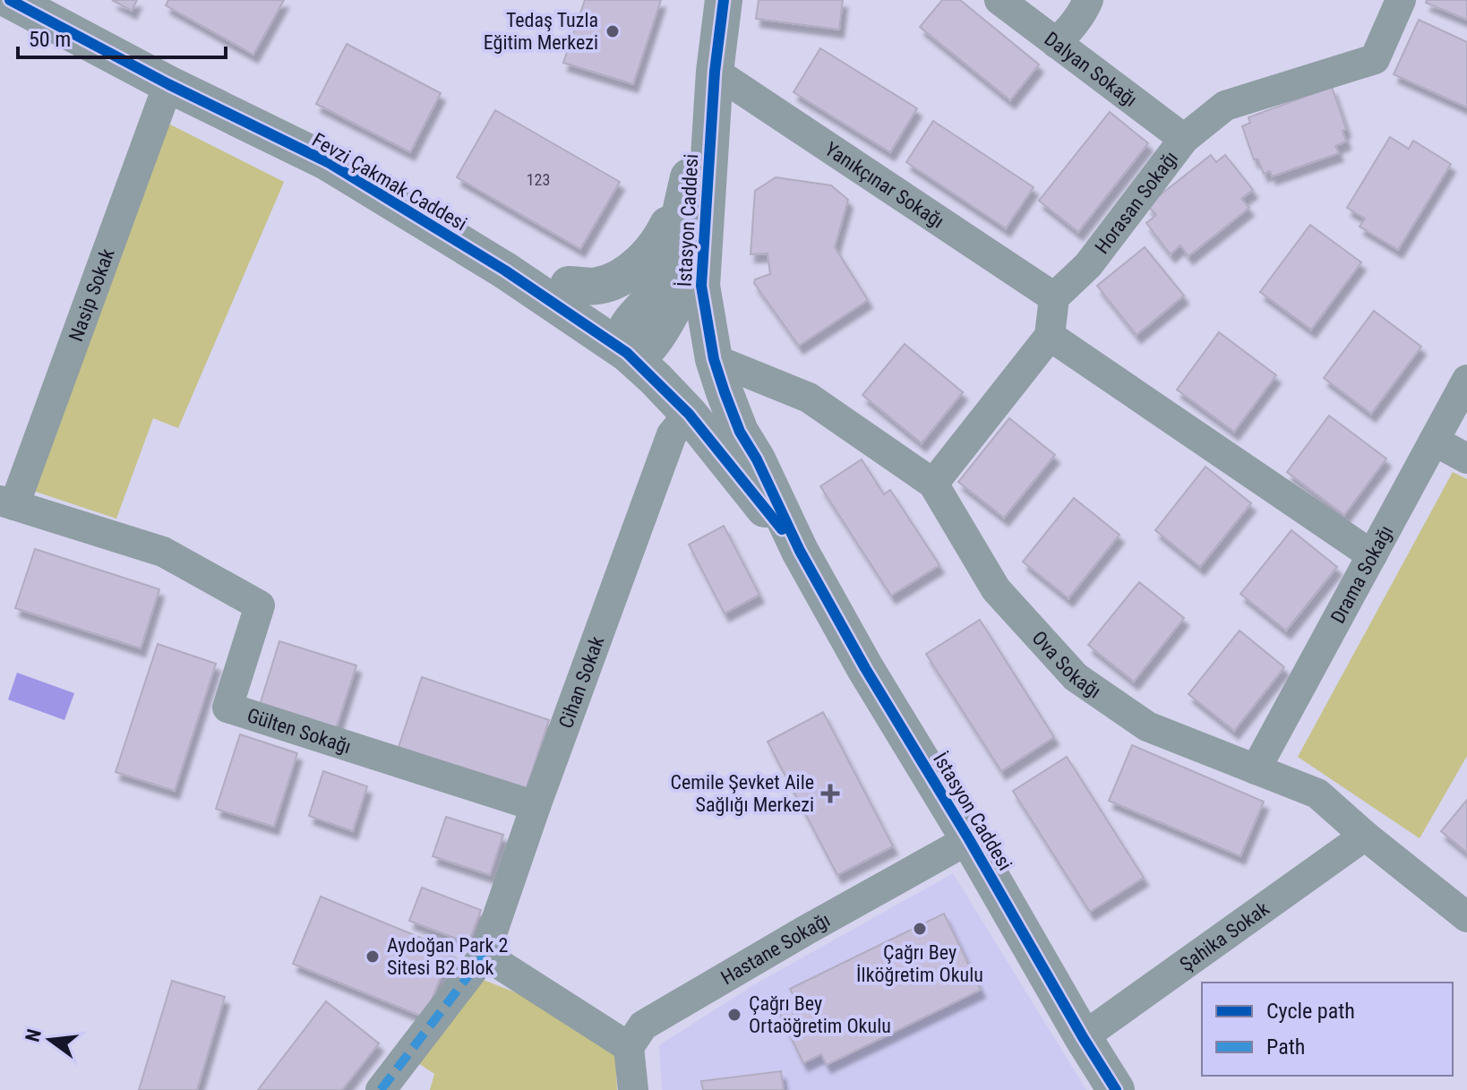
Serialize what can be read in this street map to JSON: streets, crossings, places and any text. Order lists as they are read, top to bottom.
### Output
{
  "streets": {
    "street": [
      "Dalyan Sokağı",
      "Fevzi Çakmak Caddesi",
      "Yanıkçınar Sokağı",
      "Horasan Sokağı",
      "İstasyon Caddesi",
      "Nasip Sokak",
      "Drama Sokağı",
      "Ova Sokağı",
      "Cihan Sokak",
      "Gülten Sokağı",
      "Şahika Sokak",
      "Hastane Sokağı"
    ]
  },
  "crossings": [
    ["Dalyan Sokağı", "Horasan Sokağı"],
    ["Fevzi Çakmak Caddesi", "İstasyon Caddesi"],
    ["Fevzi Çakmak Caddesi", "Nasip Sokak"],
    ["Yanıkçınar Sokağı", "Horasan Sokağı"],
    ["Yanıkçınar Sokağı", "İstasyon Caddesi"],
    ["İstasyon Caddesi", "Ova Sokağı"],
    ["İstasyon Caddesi", "Cihan Sokak"],
    ["İstasyon Caddesi", "Şahika Sokak"],
    ["İstasyon Caddesi", "Hastane Sokağı"],
    ["Nasip Sokak", "Gülten Sokağı"],
    ["Drama Sokağı", "Ova Sokağı"],
    ["Ova Sokağı", "Şahika Sokak"],
    ["Cihan Sokak", "Gülten Sokağı"]
  ],
  "places": {
    "other": [
      "Tedaş Tuzla Eğitim Merkezi",
      "Çağrı Bey İlköğretim Okulu",
      "Aydoğan Park 2 Sitesi B2 Blok",
      "Çağrı Bey Ortaöğretim Okulu"
    ],
    "health": ["Cemile Şevket Aile Sağlığı Merkezi"]
  },
  "house_numbers": ["123"],
  "legend": ["Cycle path", "Path"],
  "scale_bar": "50 m",
  "north": "left"
}
